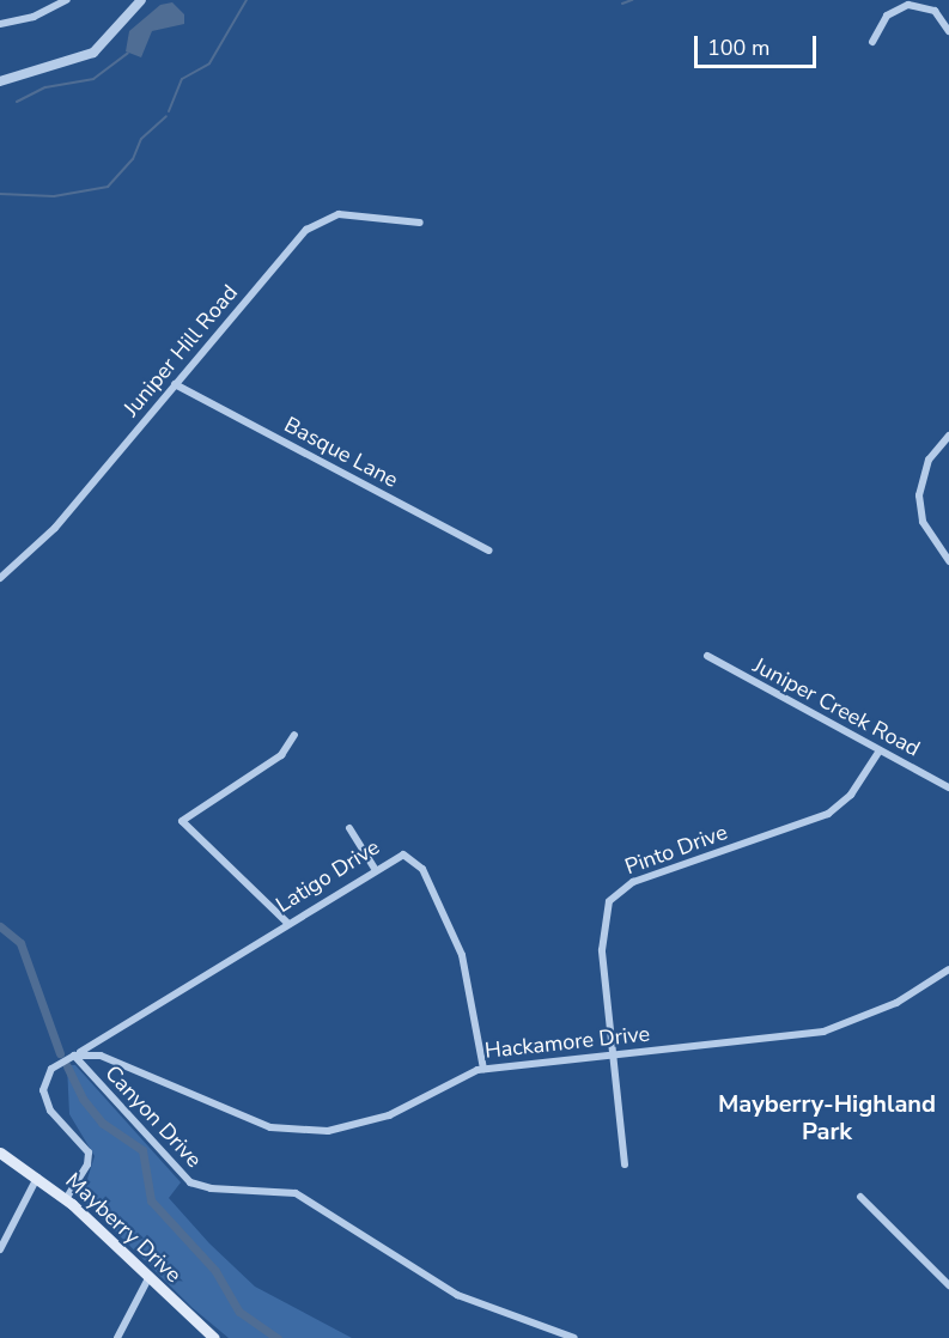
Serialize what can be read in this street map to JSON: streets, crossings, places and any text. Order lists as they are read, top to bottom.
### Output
{
  "streets": {
    "main road": ["Mayberry Drive"],
    "street": [
      "Juniper Hill Road",
      "Basque Lane",
      "Juniper Creek Road",
      "Pinto Drive",
      "Latigo Drive",
      "Hackamore Drive",
      "Canyon Drive"
    ]
  },
  "crossings": [
    ["Juniper Hill Road", "Basque Lane"],
    ["Juniper Creek Road", "Pinto Drive"],
    ["Pinto Drive", "Hackamore Drive"],
    ["Latigo Drive", "Hackamore Drive"],
    ["Latigo Drive", "Canyon Drive"],
    ["Hackamore Drive", "Canyon Drive"]
  ],
  "districts": ["Mayberry-Highland Park"],
  "scale_bar": "100 m"
}
